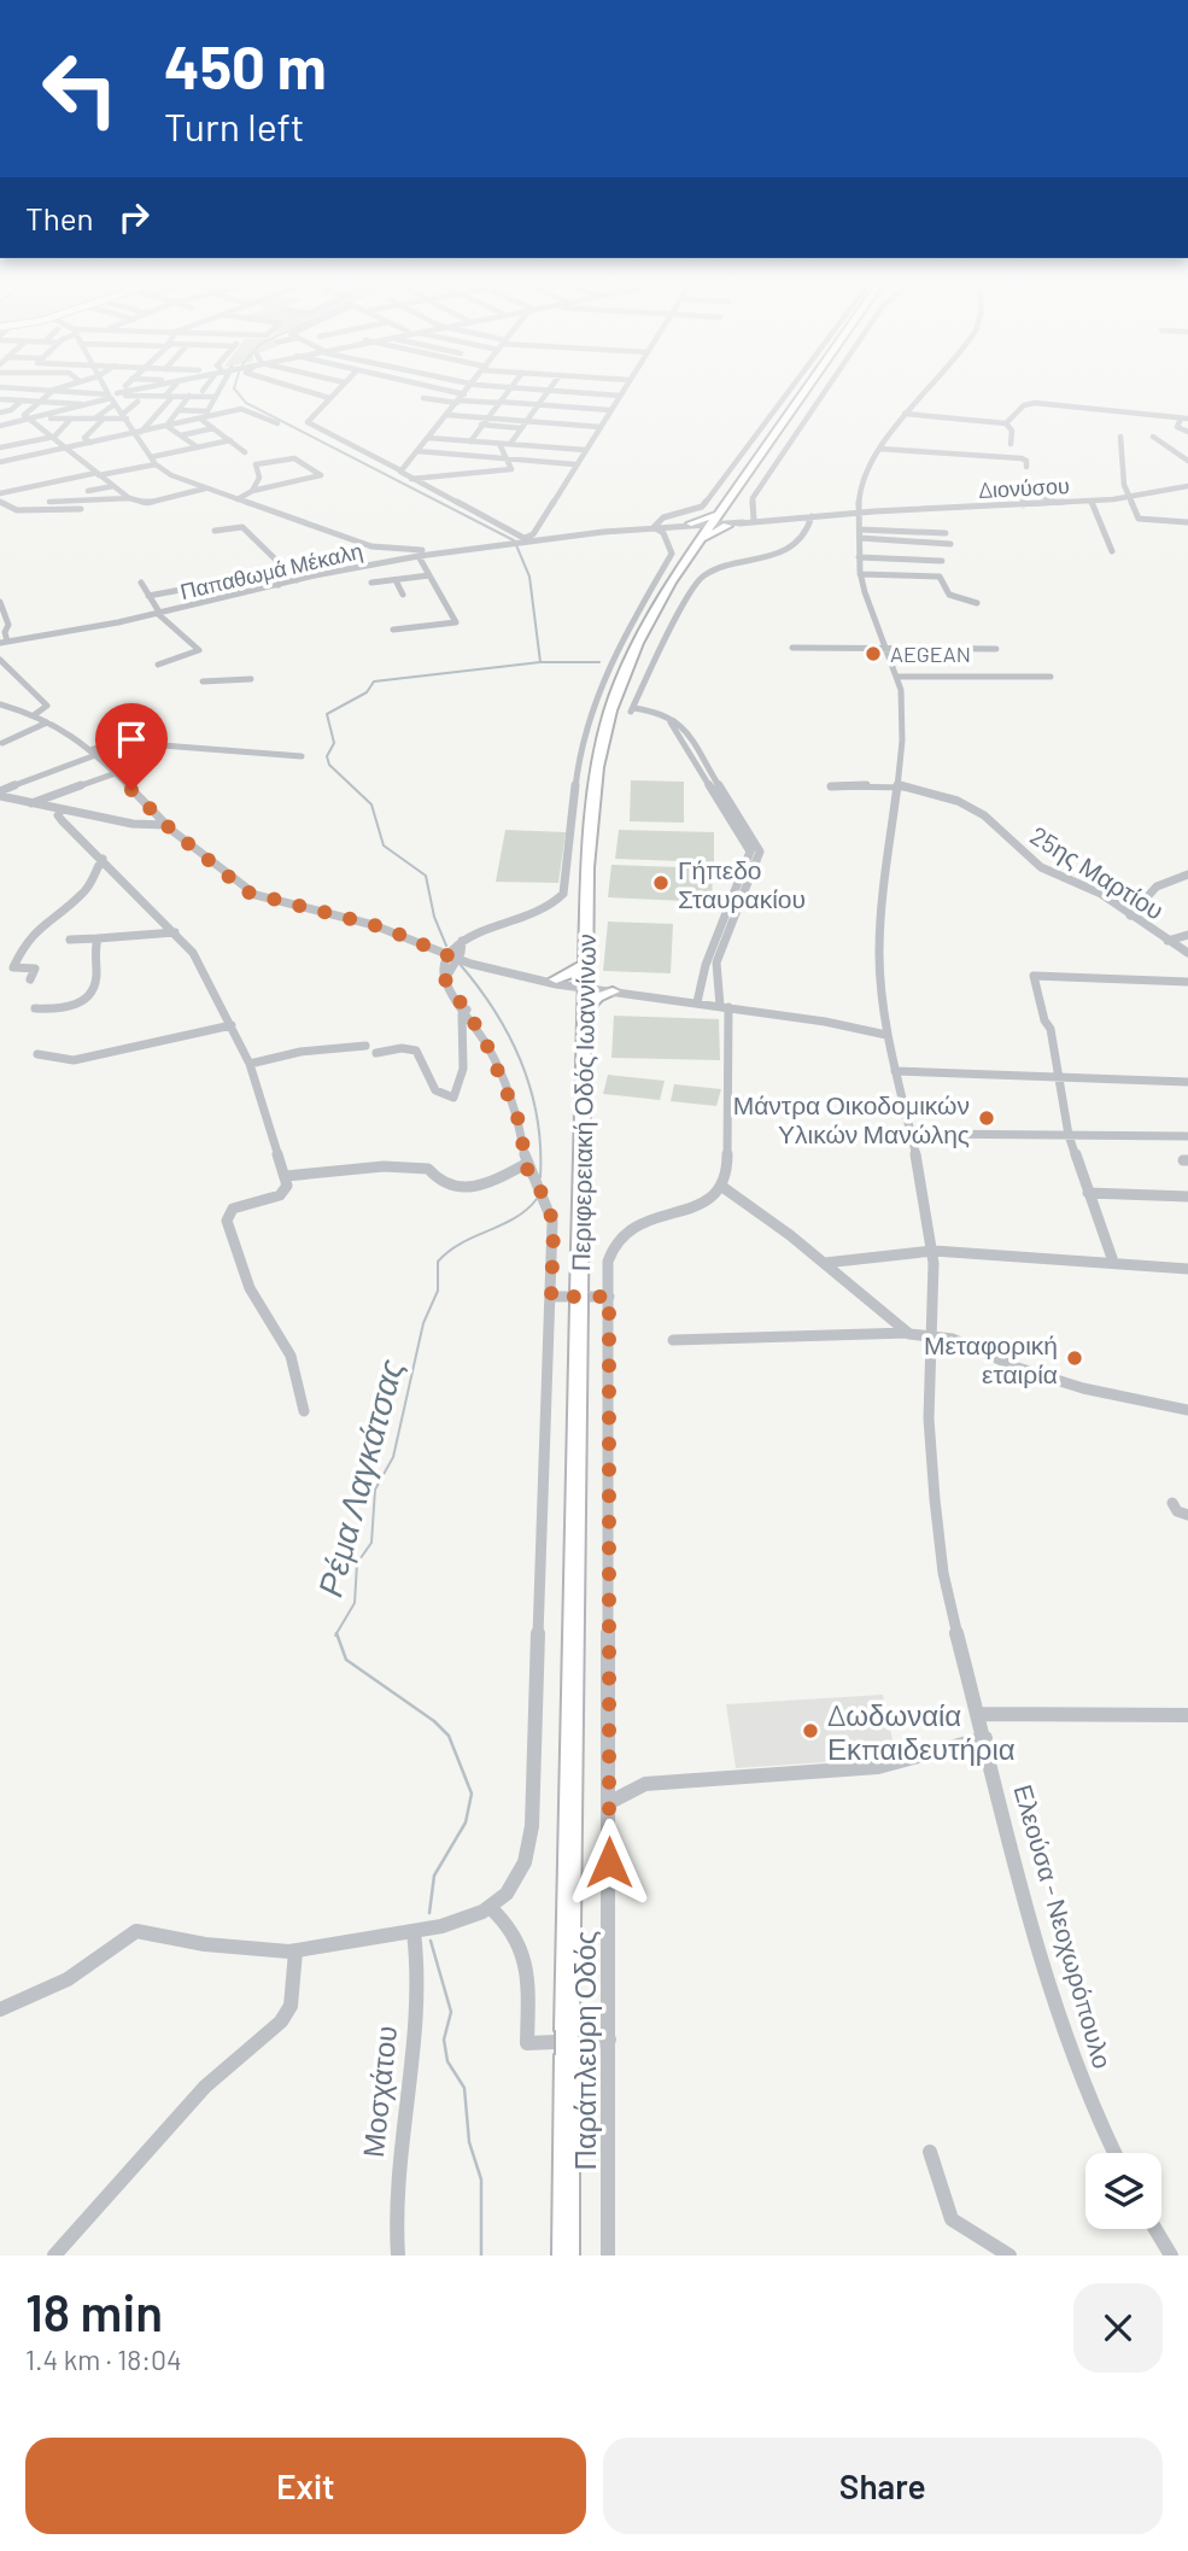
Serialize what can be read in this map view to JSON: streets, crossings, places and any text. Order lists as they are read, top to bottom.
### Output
{
  "streets": {
    "highway": ["Περιφερειακή Οδός Ιωαννίνων"],
    "street": [
      "Διονύσου",
      "Παπαθωμά Μέκαλη",
      "25ης Μαρτίου",
      "Ελεούσα - Νεοχωρόπουλο",
      "Παράπλευρη Οδός",
      "Μοσχάτου"
    ]
  },
  "crossings": [
    ["Διονύσου", "Ελεούσα - Νεοχωρόπουλο"],
    ["25ης Μαρτίου", "Ελεούσα - Νεοχωρόπουλο"]
  ],
  "water": ["Ρέμα Λαγκάτσας"],
  "places": [
    "AEGEAN",
    "Γήπεδο Σταυρακίου",
    "Μάντρα Οικοδομικών Υλικών Μανώλης",
    "Μεταφορική εταιρία",
    "Δωδωναία Εκπαιδευτήρια"
  ],
  "page": {
    "turn": ["450 m", "Turn left"],
    "then": "Then",
    "heading": ["18 min", "1.4 km · 18:04"],
    "buttons": ["Exit", "Share"]
  }
}
